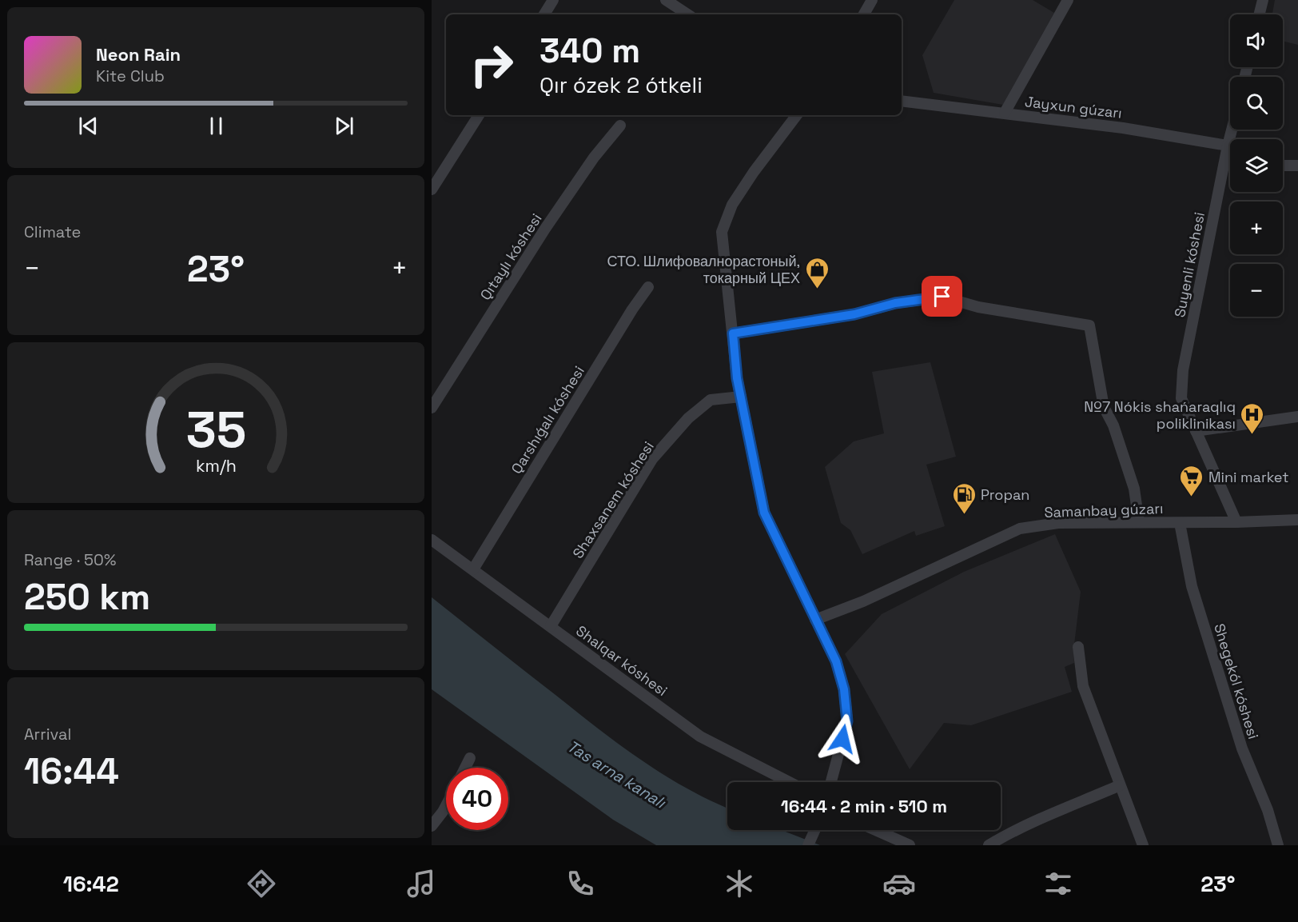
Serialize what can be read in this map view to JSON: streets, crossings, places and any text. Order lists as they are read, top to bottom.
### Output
{
  "streets": {
    "street": [
      "Jayxun gúzarı",
      "Qıtaylı kóshesi",
      "Suyenli kóshesi",
      "Qarshıǵalı kóshesi",
      "Shaxsanem kóshesi",
      "Samanbay gúzarı",
      "Shalqar kóshesi",
      "Shegekól kóshesi"
    ]
  },
  "crossings": [
    ["Jayxun gúzarı", "Suyenli kóshesi"],
    ["Suyenli kóshesi", "Samanbay gúzarı"],
    ["Qarshıǵalı kóshesi", "Shalqar kóshesi"],
    ["Shaxsanem kóshesi", "Shalqar kóshesi"],
    ["Samanbay gúzarı", "Shegekól kóshesi"]
  ],
  "water": ["Tas arna kanalı"],
  "places": {
    "shop": ["СТО. Шлифовалнорастоный, токарный ЦЕХ"],
    "hospital": ["№7 Nókis shańaraqlıq poliklinikası"],
    "supermarket": ["Mini market"],
    "fuel station": ["Propan"]
  },
  "page": {
    "map_buttons": ["+", "−"],
    "turn": ["340 m", "Qır ózek 2 ótkeli"],
    "song": ["Neon Rain", "Kite Club"],
    "tile": [
      "Climate",
      ["Range · 50%", "250 km"],
      ["Arrival", "16:44"]
    ],
    "heat": ["−", "23°", "+"],
    "limit": "40",
    "trip": "16:44 · 2 min · 510 m",
    "tabs": ["16:42", "23°"],
    "gauge": ["35", "km/h"]
  }
}
